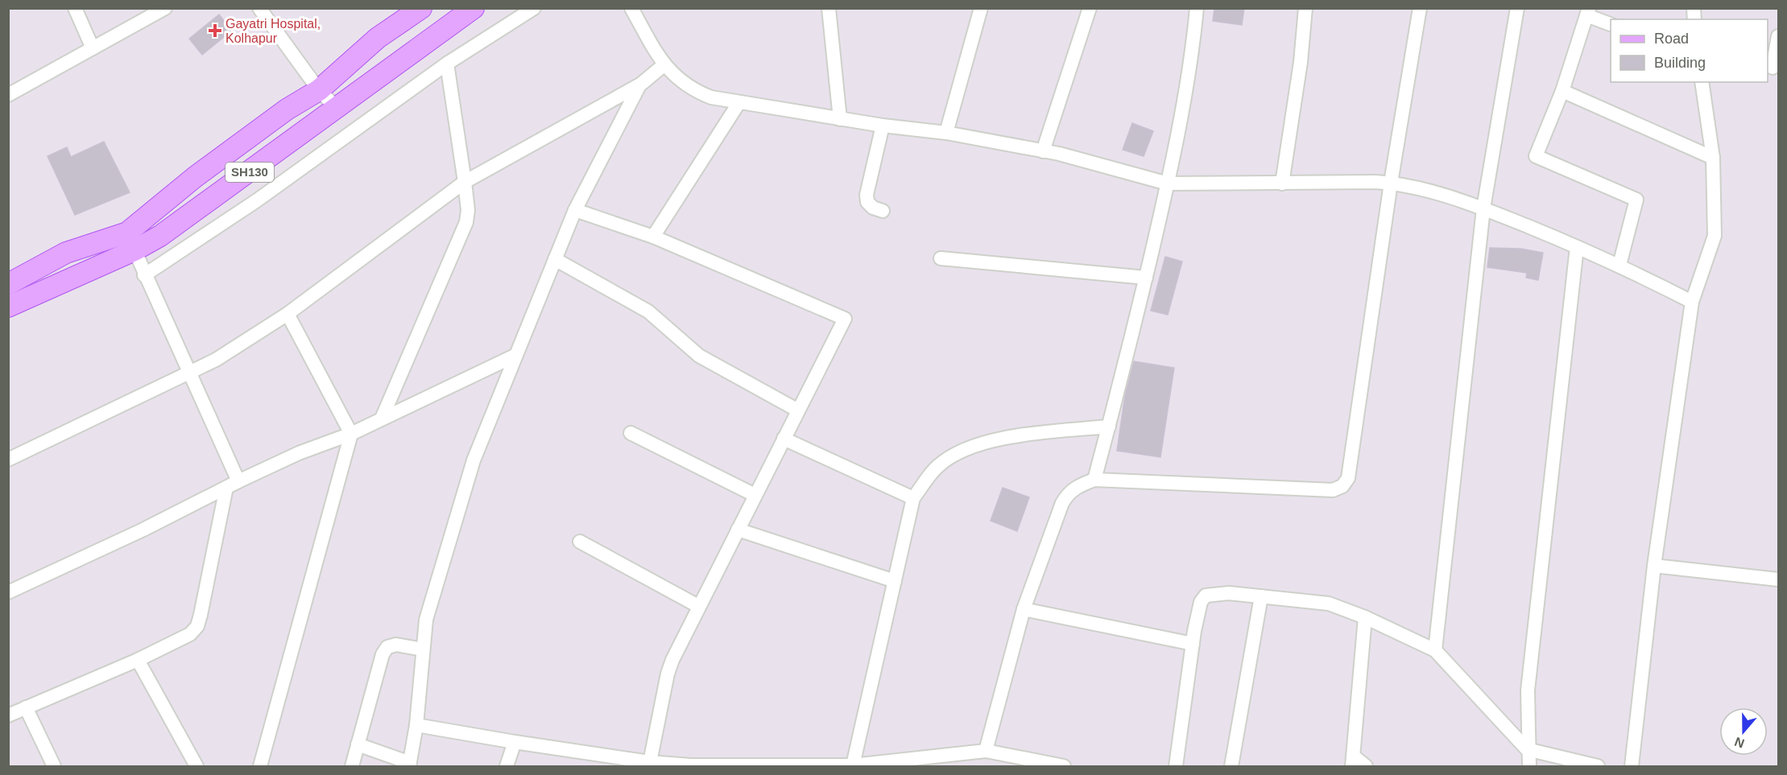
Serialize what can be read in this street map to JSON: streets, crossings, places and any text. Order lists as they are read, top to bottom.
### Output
{
  "streets": {
    "main road": ["SH130"]
  },
  "places": {
    "health": ["Gayatri Hospital, Kolhapur"]
  },
  "legend": ["Road", "Building"],
  "north": "bottom"
}
